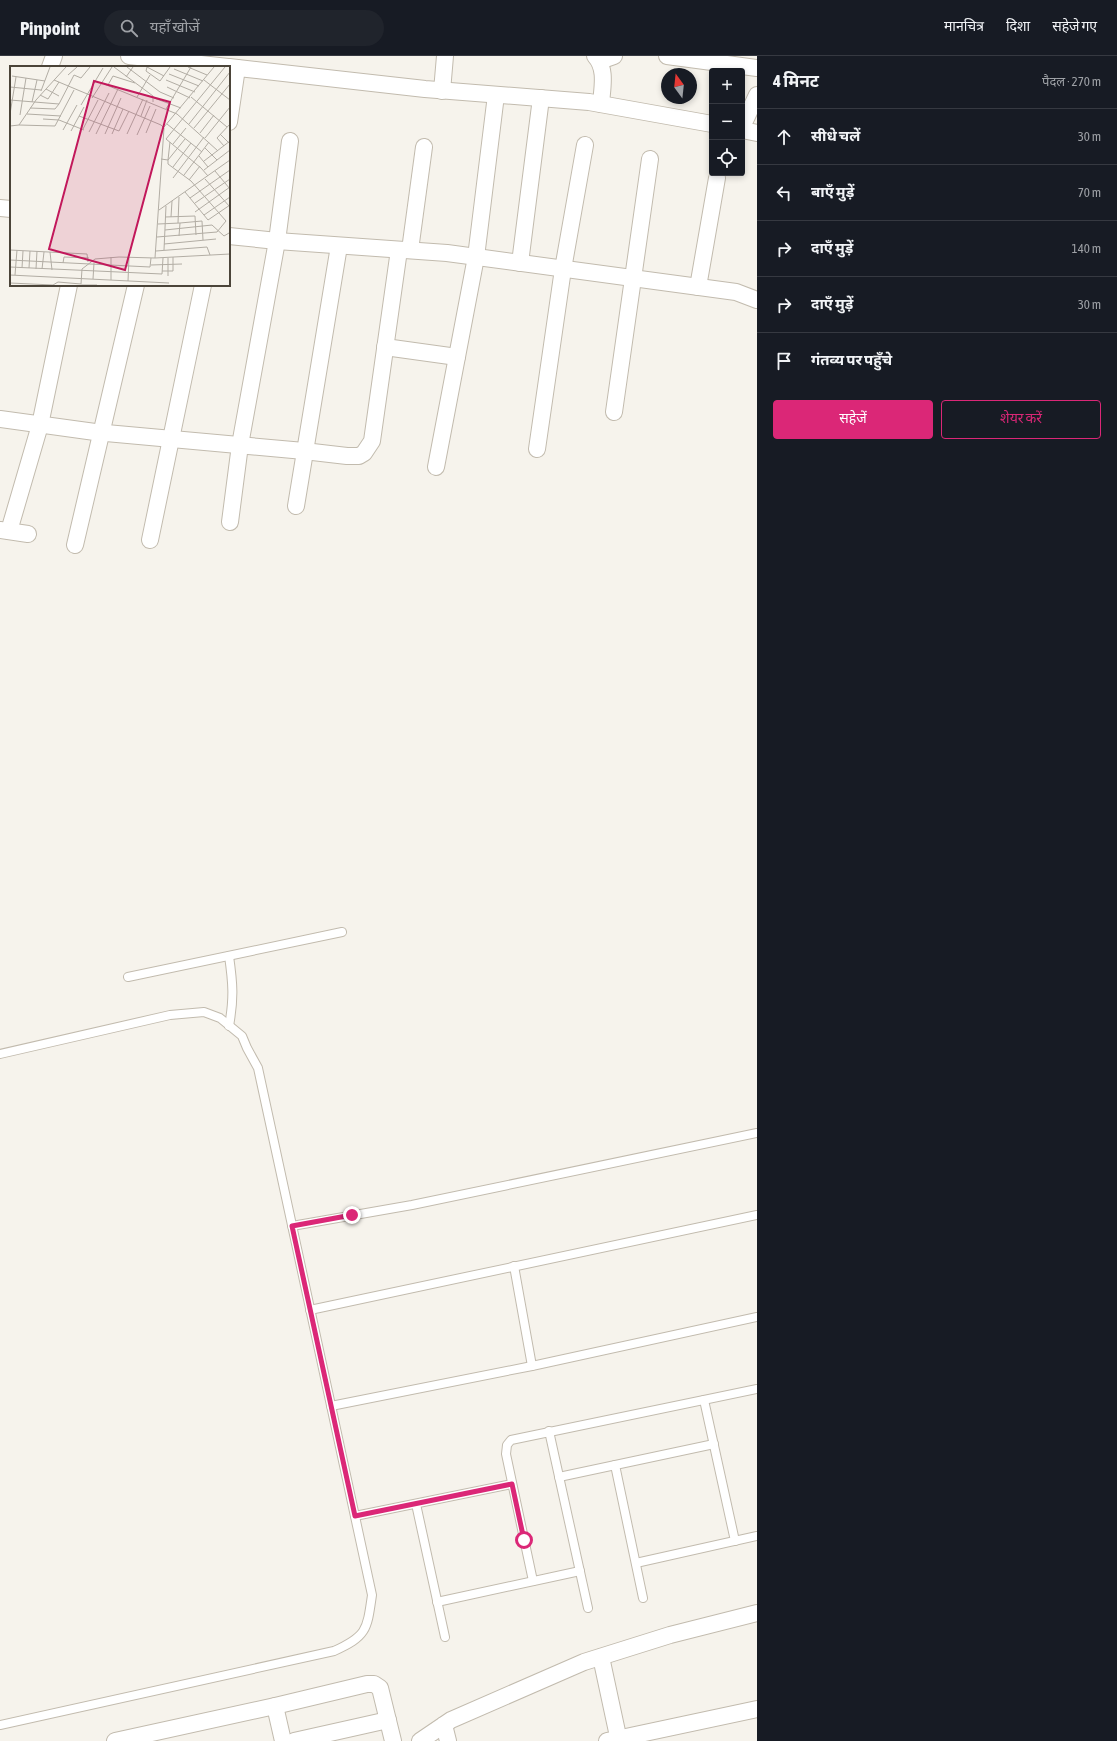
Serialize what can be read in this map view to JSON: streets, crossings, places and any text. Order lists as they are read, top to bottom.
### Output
{
  "north": "top",
  "page": {
    "header": "Pinpoint",
    "search": "यहाँ खोजें",
    "nav": ["मानचित्र", "दिशा", "सहेजे गए"],
    "heading": ["4 मिनट", "पैदल · 270 m"],
    "map_buttons": ["+", "−"],
    "list": [
      ["सीधे चलें", "30 m"],
      ["बाएँ मुड़ें", "70 m"],
      ["दाएँ मुड़ें", "140 m"],
      ["दाएँ मुड़ें", "30 m"],
      "गंतव्य पर पहुँचे"
    ],
    "buttons": ["सहेजें", "शेयर करें"]
  }
}
